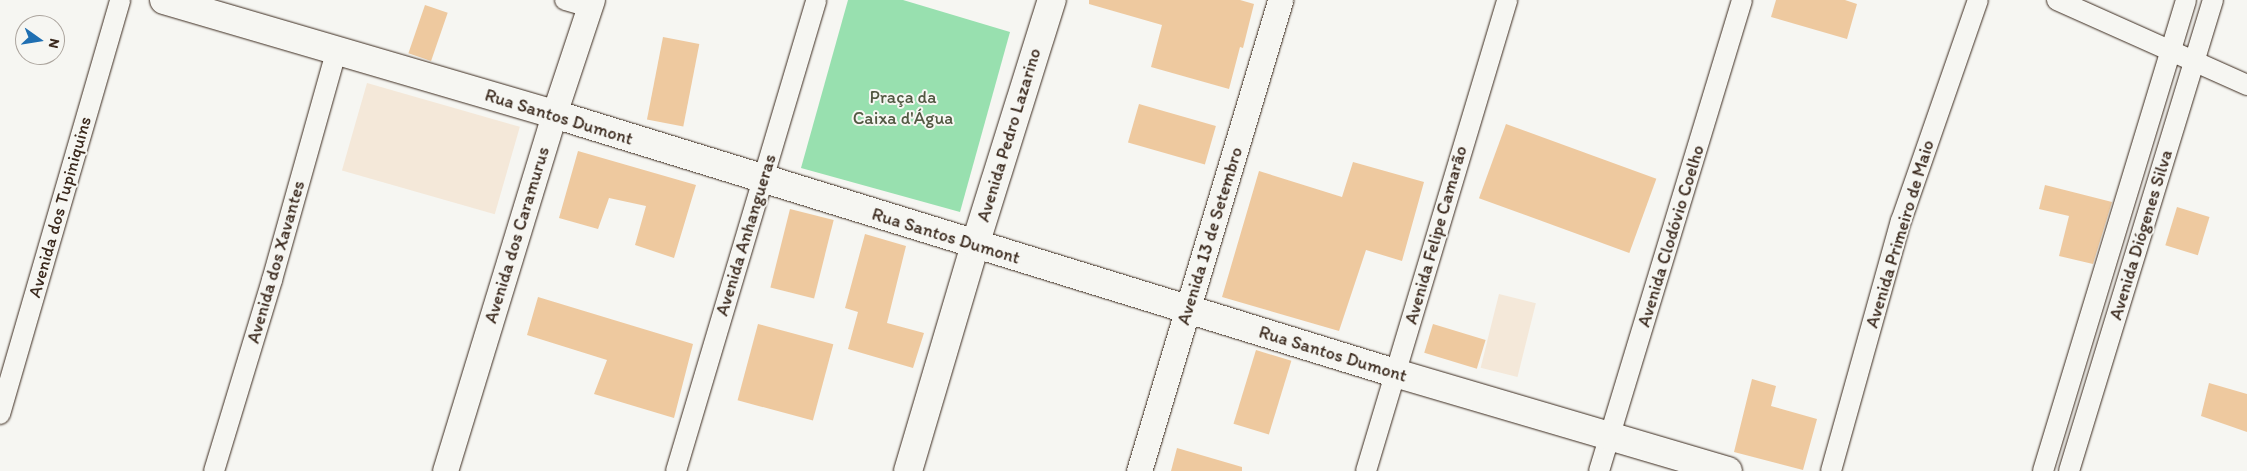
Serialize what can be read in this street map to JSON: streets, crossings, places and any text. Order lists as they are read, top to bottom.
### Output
{
  "streets": {
    "main road": ["Rua Santos Dumont", "Avenida Pedro Lazarino"],
    "street": [
      "Avenida dos Tupiniquins",
      "Avenida Primeiro de Maio",
      "Avenida dos Caramurus",
      "Avenida Anhangueras",
      "Avenida Felipe Camarão",
      "Avenida Diógenes Silva",
      "Avenida 13 de Setembro",
      "Avenida Clodóvio Coelho",
      "Avenida dos Xavantes"
    ]
  },
  "crossings": [
    ["Rua Santos Dumont", "Avenida Pedro Lazarino"],
    ["Rua Santos Dumont", "Avenida dos Caramurus"],
    ["Rua Santos Dumont", "Avenida Anhangueras"],
    ["Rua Santos Dumont", "Avenida Felipe Camarão"],
    ["Rua Santos Dumont", "Avenida 13 de Setembro"],
    ["Rua Santos Dumont", "Avenida Clodóvio Coelho"],
    ["Rua Santos Dumont", "Avenida dos Xavantes"]
  ],
  "parks": ["Praça da Caixa d'Água"],
  "north": "right"
}
